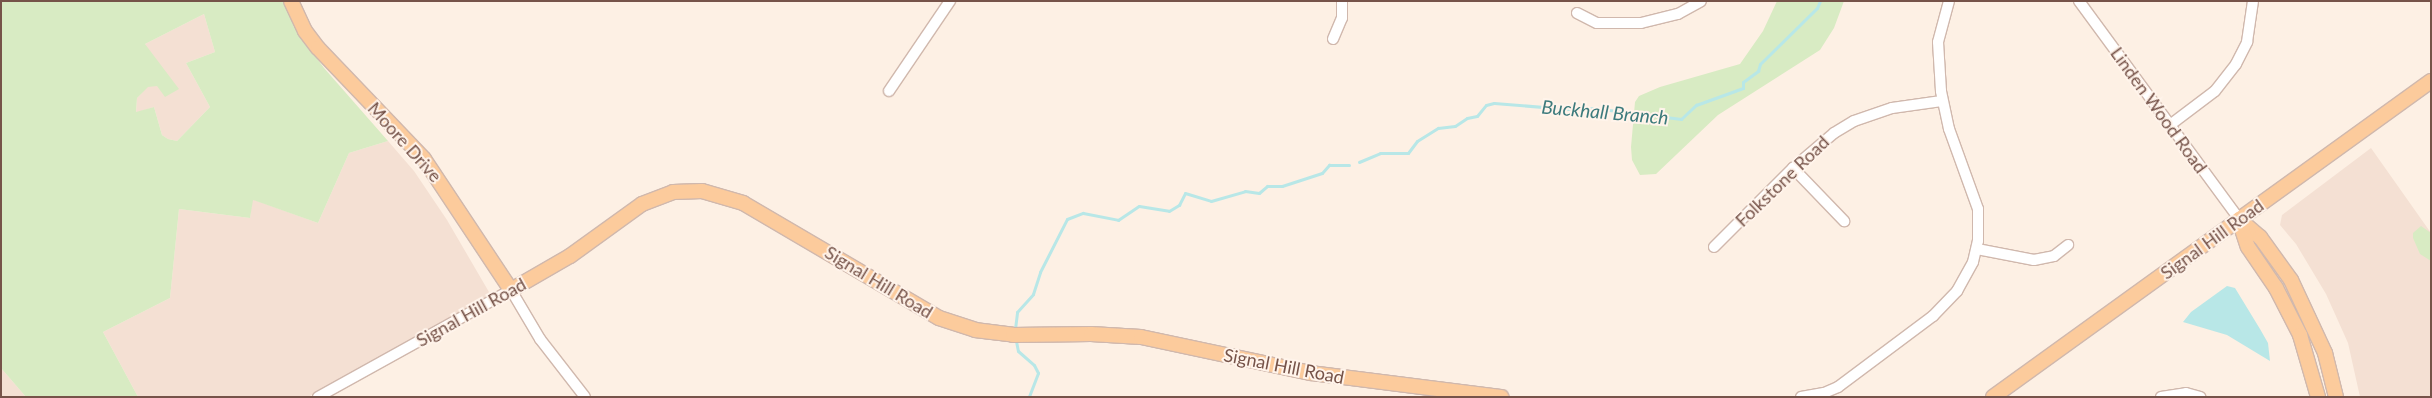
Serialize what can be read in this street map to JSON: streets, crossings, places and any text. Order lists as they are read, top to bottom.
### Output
{
  "streets": {
    "main road": ["Moore Drive", "Signal Hill Road"],
    "street": ["Linden Wood Road", "Folkstone Road"]
  },
  "crossings": [
    ["Linden Wood Road", "Signal Hill Road"],
    ["Moore Drive", "Signal Hill Road"]
  ],
  "water": ["Buckhall Branch"]
}
